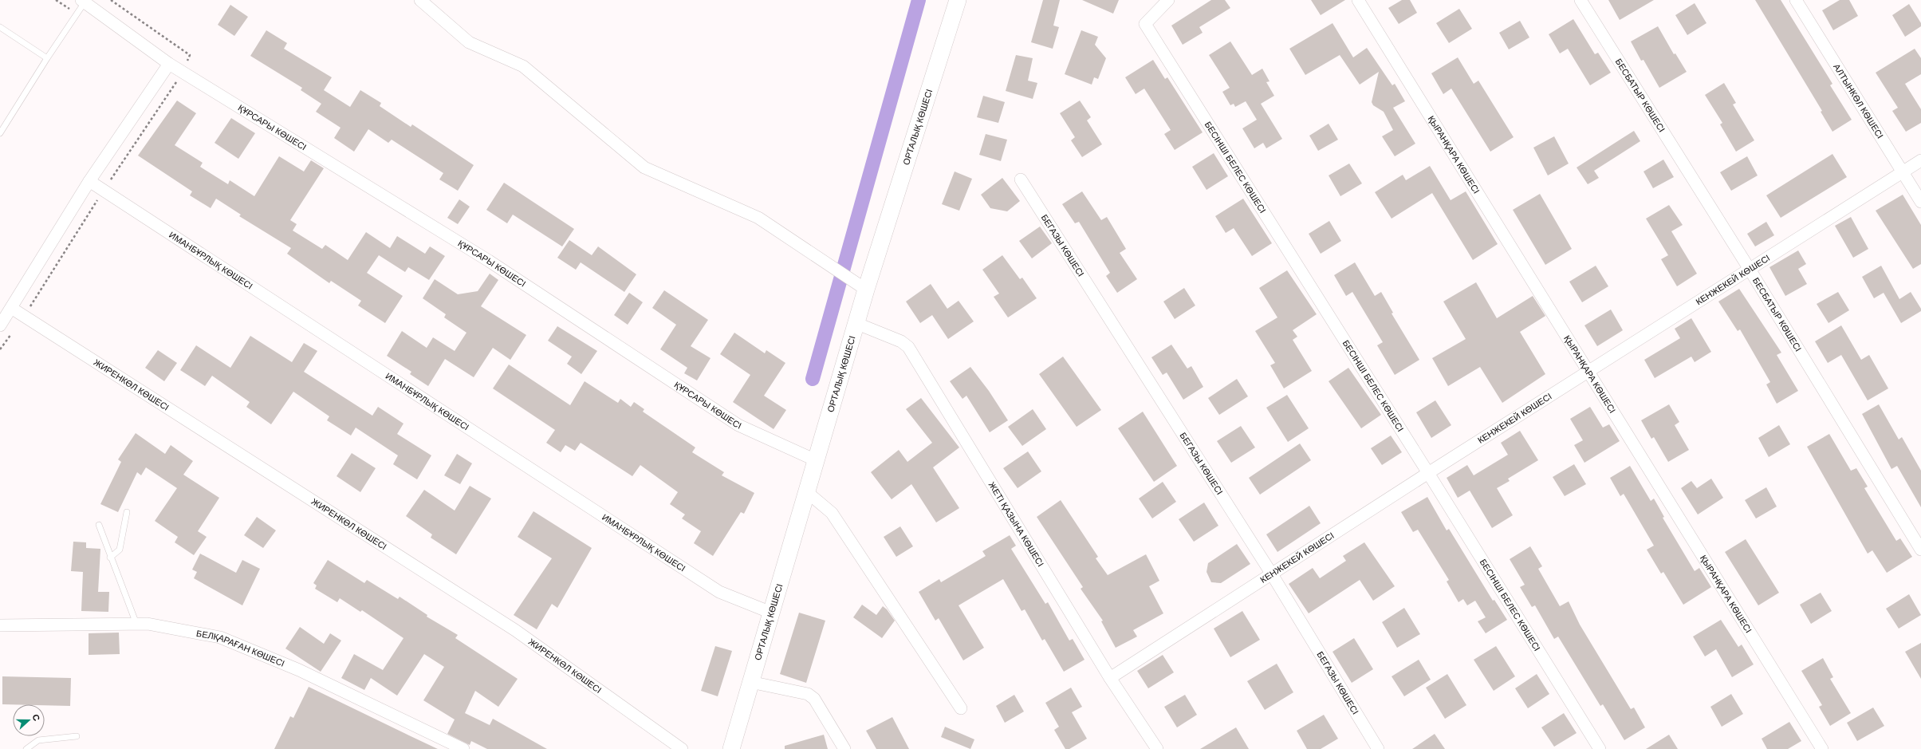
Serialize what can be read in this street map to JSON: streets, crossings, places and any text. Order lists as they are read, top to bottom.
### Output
{
  "streets": {
    "main road": ["ОРТАЛЫҚ КӨШЕСІ"],
    "street": [
      "БЕСБАТЫР КӨШЕСІ",
      "АЛТЫНКӨЛ КӨШЕСІ",
      "ҚҰРСАРЫ КӨШЕСІ",
      "ҚЫРАНҚАРА КӨШЕСІ",
      "БЕСІНШІ БЕЛЕС КӨШЕСІ",
      "БЕГАЗЫ КӨШЕСІ",
      "ИМАНБҰРЛЫҚ КӨШЕСІ",
      "КЕНЖЕКЕЙ КӨШЕСІ",
      "ЖИРЕНКӨЛ КӨШЕСІ",
      "ЖЕТІ ҚАЗЫНА КӨШЕСІ",
      "БЕЛҚАРАҒАН КӨШЕСІ"
    ]
  },
  "crossings": [
    ["БЕСБАТЫР КӨШЕСІ", "КЕНЖЕКЕЙ КӨШЕСІ"],
    ["АЛТЫНКӨЛ КӨШЕСІ", "КЕНЖЕКЕЙ КӨШЕСІ"],
    ["ОРТАЛЫҚ КӨШЕСІ", "ҚҰРСАРЫ КӨШЕСІ"],
    ["ОРТАЛЫҚ КӨШЕСІ", "ИМАНБҰРЛЫҚ КӨШЕСІ"],
    ["ОРТАЛЫҚ КӨШЕСІ", "ЖЕТІ ҚАЗЫНА КӨШЕСІ"],
    ["ҚЫРАНҚАРА КӨШЕСІ", "КЕНЖЕКЕЙ КӨШЕСІ"],
    ["БЕСІНШІ БЕЛЕС КӨШЕСІ", "КЕНЖЕКЕЙ КӨШЕСІ"],
    ["БЕГАЗЫ КӨШЕСІ", "КЕНЖЕКЕЙ КӨШЕСІ"],
    ["КЕНЖЕКЕЙ КӨШЕСІ", "ЖЕТІ ҚАЗЫНА КӨШЕСІ"]
  ],
  "north": "right"
}
